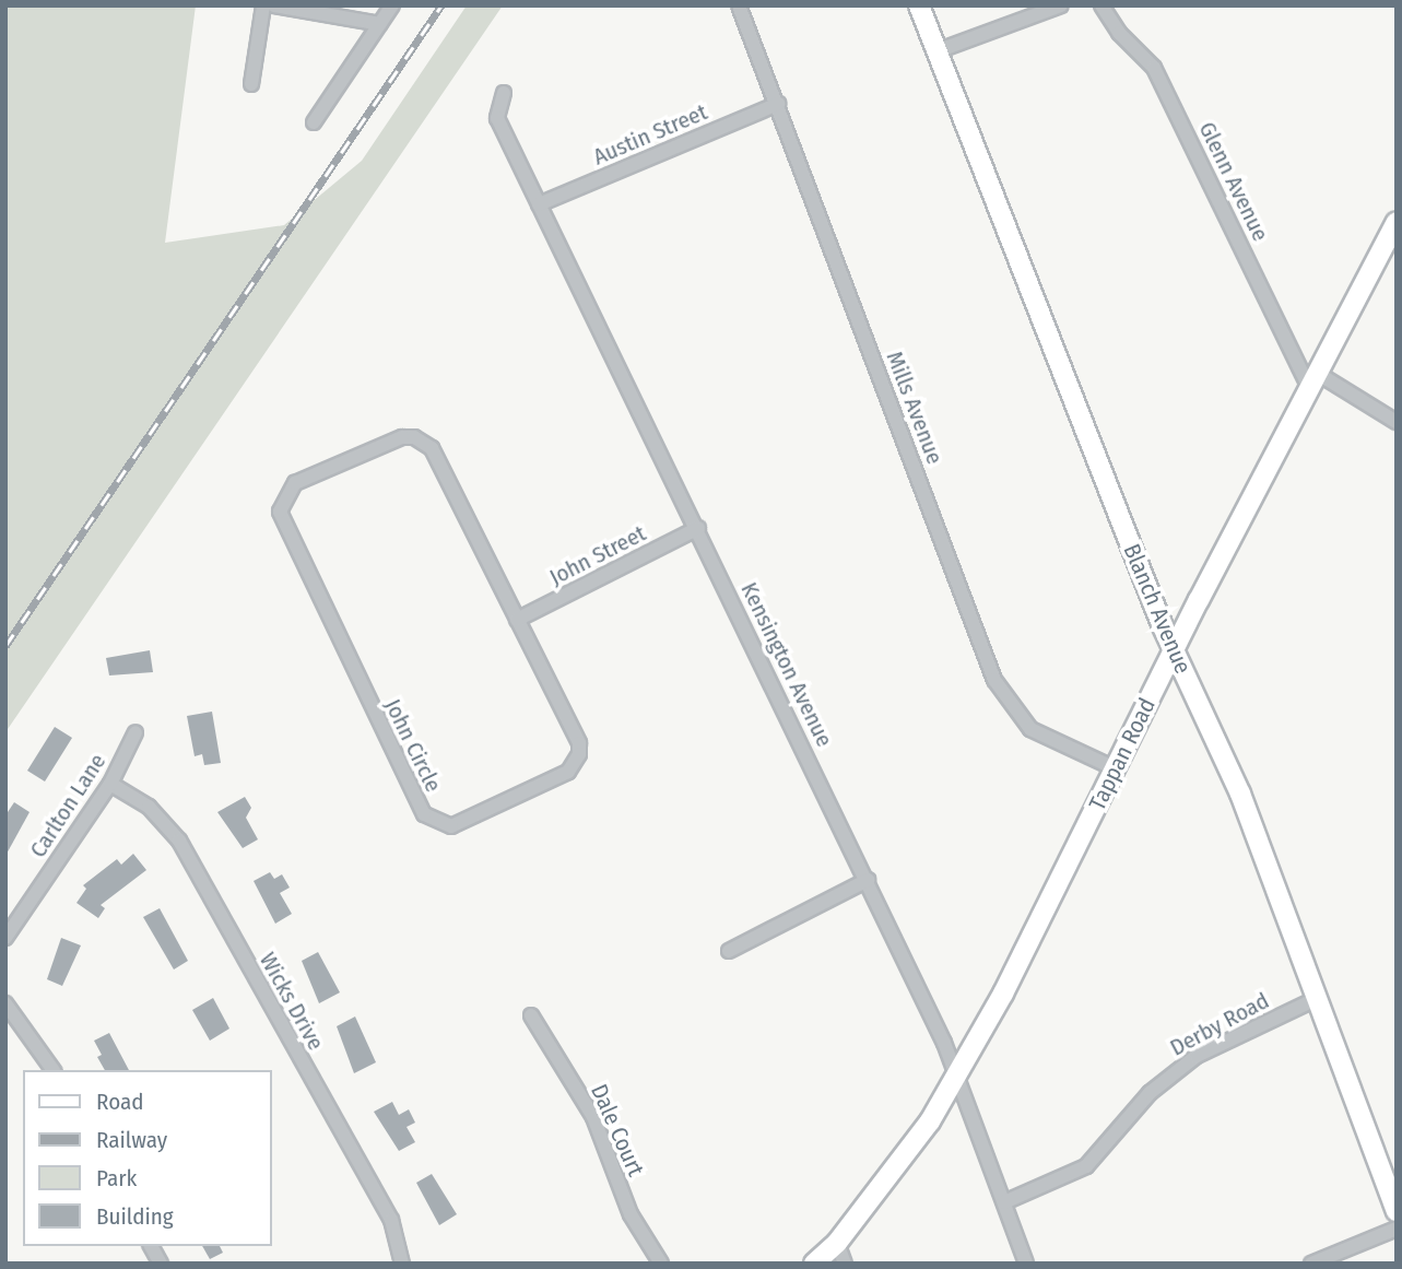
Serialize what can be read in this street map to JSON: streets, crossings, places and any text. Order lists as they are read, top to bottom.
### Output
{
  "streets": {
    "main road": ["Blanch Avenue", "Tappan Road"],
    "street": [
      "Austin Street",
      "Glenn Avenue",
      "Mills Avenue",
      "John Street",
      "Kensington Avenue",
      "John Circle",
      "Carlton Lane",
      "Wicks Drive",
      "Derby Road",
      "Dale Court"
    ]
  },
  "crossings": [
    ["Austin Street", "Mills Avenue"],
    ["Austin Street", "Kensington Avenue"],
    ["Glenn Avenue", "Tappan Road"],
    ["Mills Avenue", "Tappan Road"],
    ["John Street", "Kensington Avenue"],
    ["John Street", "John Circle"],
    ["Blanch Avenue", "Tappan Road"],
    ["Blanch Avenue", "Derby Road"],
    ["Kensington Avenue", "Tappan Road"],
    ["Kensington Avenue", "Derby Road"],
    ["Carlton Lane", "Wicks Drive"]
  ],
  "legend": [
    "Road",
    "Railway",
    "Park",
    "Building"
  ]
}
